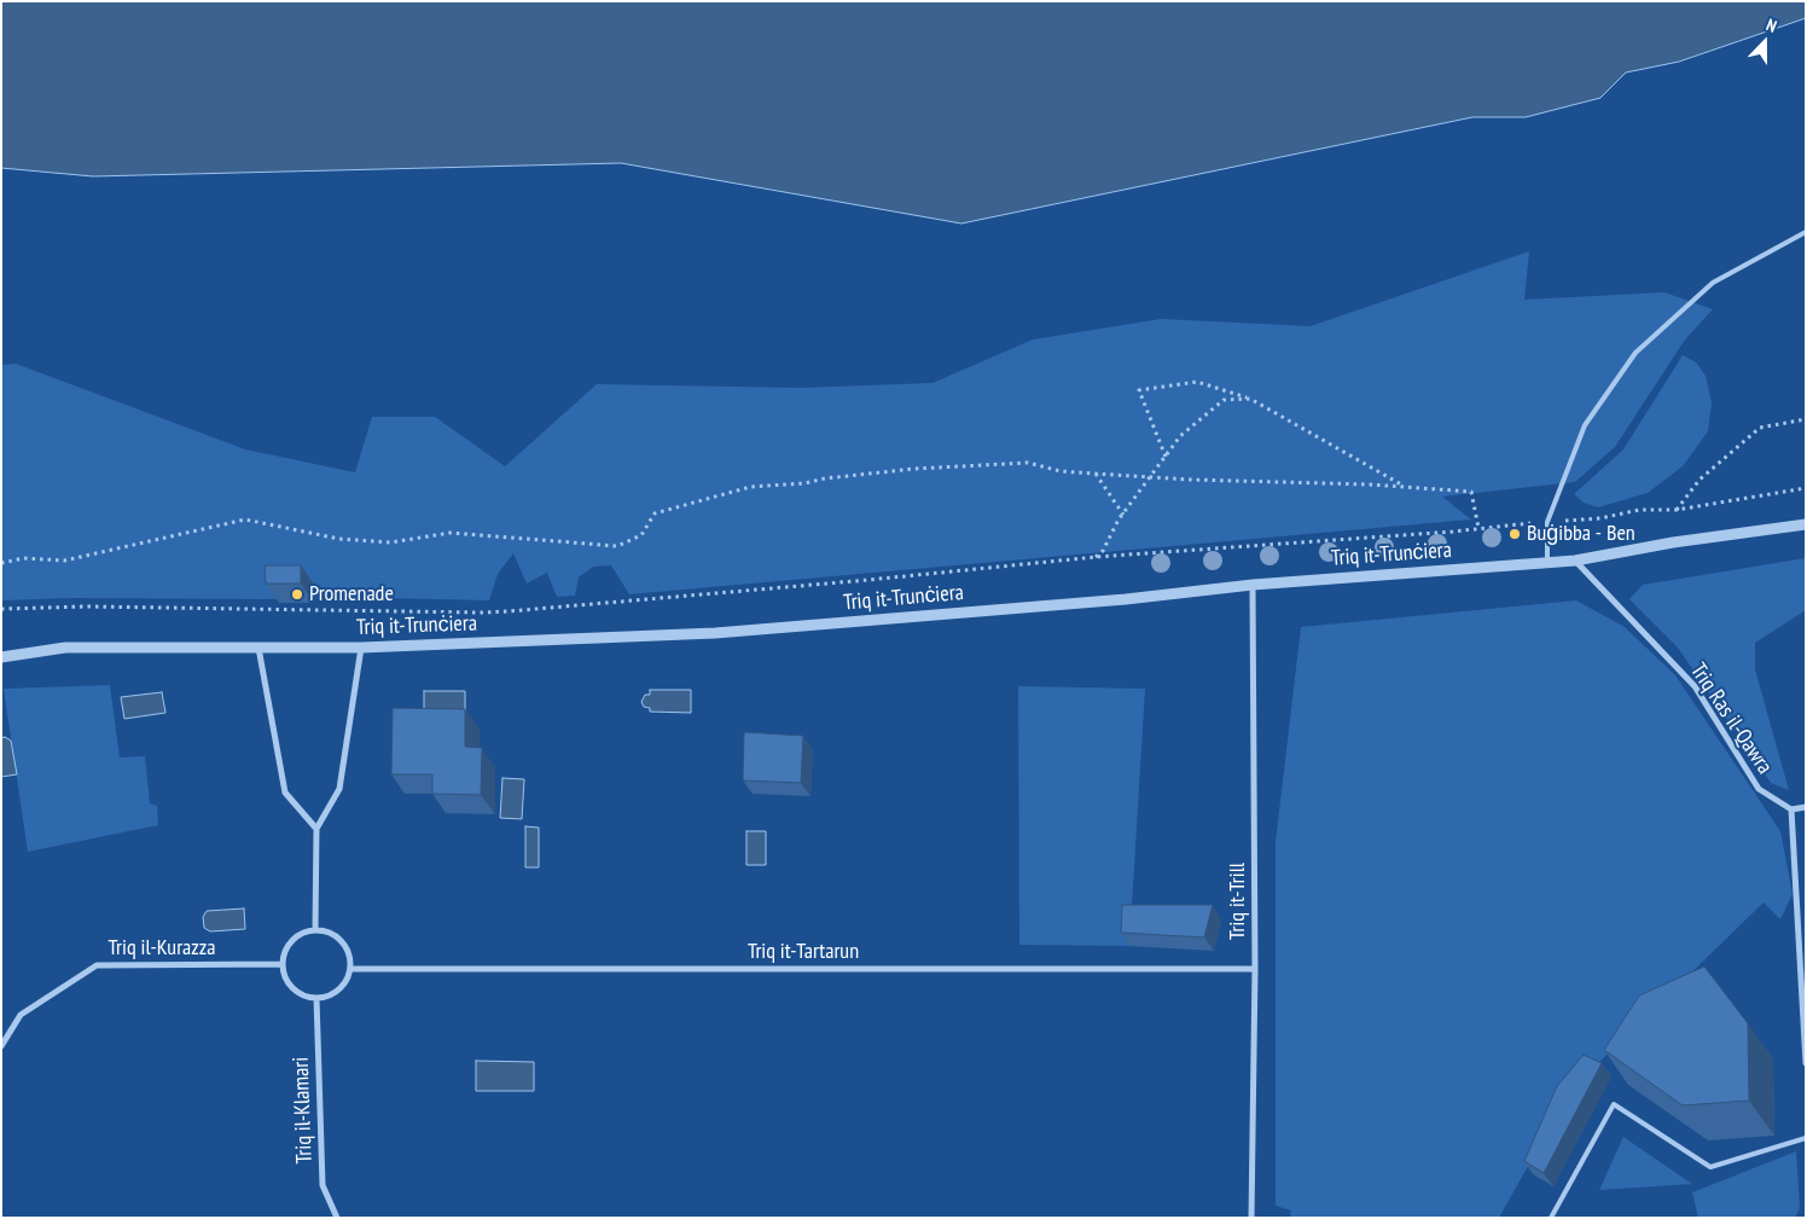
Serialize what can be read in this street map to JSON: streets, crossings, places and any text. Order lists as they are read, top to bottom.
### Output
{
  "streets": {
    "street": [
      "Triq it-Trunċiera",
      "Triq Ras il-Qawra",
      "Triq it-Trill",
      "Triq il-Kurazza",
      "Triq it-Tartarun",
      "Triq il-Klamari"
    ]
  },
  "crossings": [
    ["Triq it-Trunċiera", "Triq Ras il-Qawra"],
    ["Triq it-Trunċiera", "Triq it-Trill"],
    ["Triq it-Trill", "Triq it-Tartarun"],
    ["Triq il-Kurazza", "Triq it-Tartarun"],
    ["Triq il-Kurazza", "Triq il-Klamari"],
    ["Triq it-Tartarun", "Triq il-Klamari"]
  ],
  "places": ["Buġibba - Ben", "Promenade"],
  "north": "top"
}
